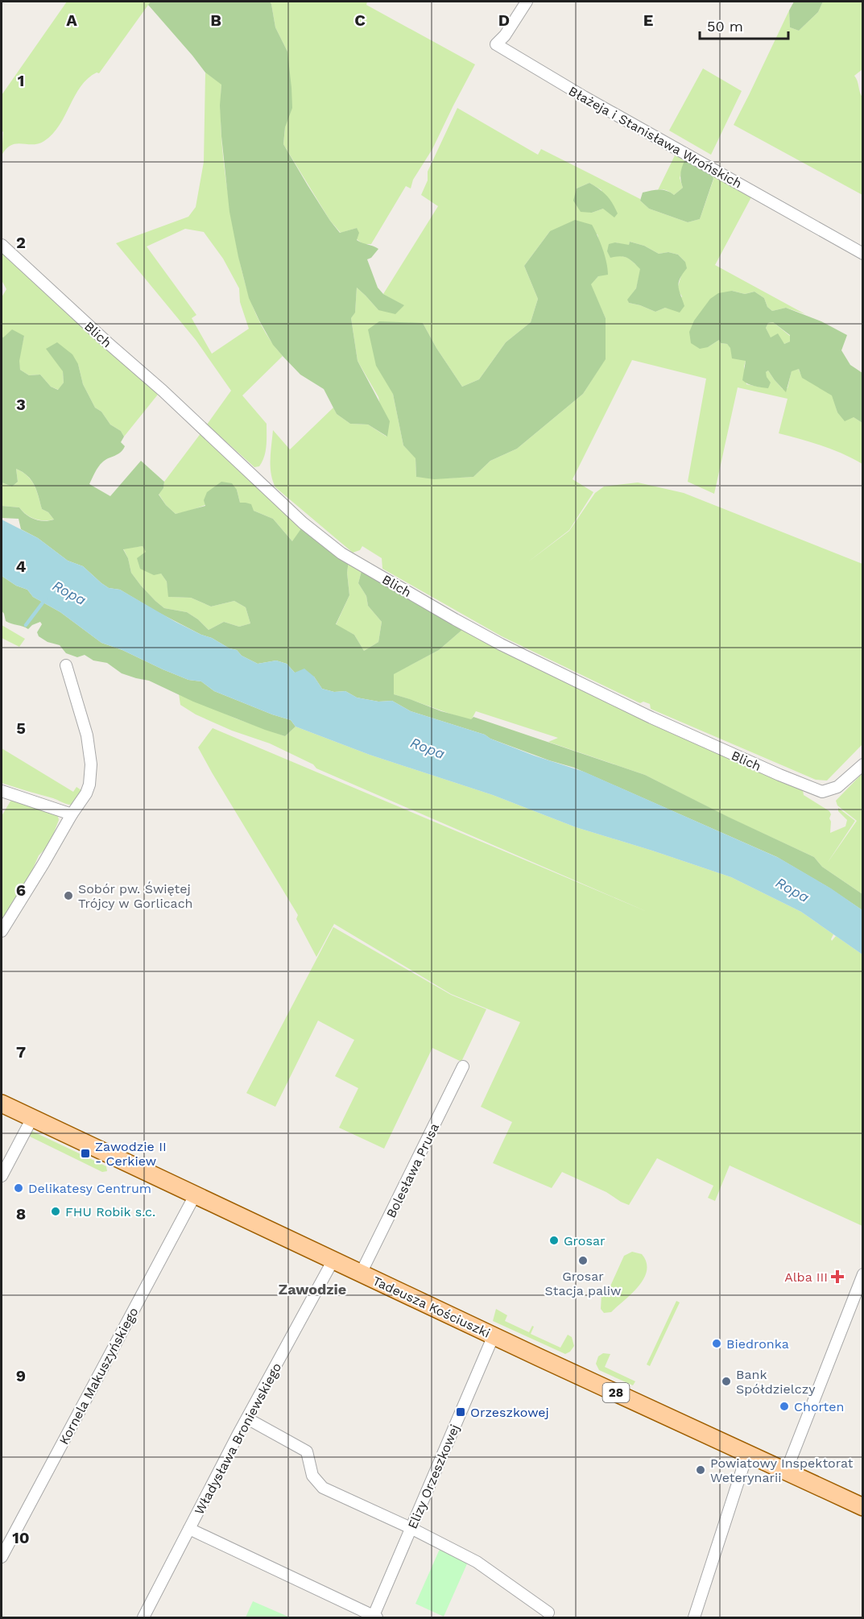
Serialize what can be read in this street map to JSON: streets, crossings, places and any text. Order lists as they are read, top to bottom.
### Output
{
  "streets": {
    "main road": ["Tadeusza Kościuszki", "28"],
    "street": [
      "Błażeja i Stanisława Wrońskich",
      "Blich",
      "Bolesława Prusa",
      "Kornela Makuszyńskiego",
      "Władysława Broniewskiego",
      "Elizy Orzeszkowej"
    ]
  },
  "crossings": [
    ["Bolesława Prusa", "Tadeusza Kościuszki"],
    ["Tadeusza Kościuszki", "Kornela Makuszyńskiego"],
    ["Tadeusza Kościuszki", "Władysława Broniewskiego"],
    ["Tadeusza Kościuszki", "Elizy Orzeszkowej"]
  ],
  "districts": ["Zawodzie"],
  "water": ["Ropa"],
  "places": {
    "other": [
      "Sobór pw. Świętej Trójcy w Gorlicach",
      "Delikatesy Centrum",
      "FHU Robik s.c.",
      "Grosar",
      "Grosar Stacja paliw",
      "Biedronka",
      "Bank Spółdzielczy",
      "Chorten",
      "Powiatowy Inspektorat Weterynarii"
    ],
    "transit": ["Zawodzie II - Cerkiew", "Orzeszkowej"],
    "health": ["Alba III"]
  },
  "scale_bar": "50 m",
  "grid": {
    "columns": [
      "A",
      "B",
      "C",
      "D",
      "E"
    ],
    "rows": [
      "1",
      "2",
      "3",
      "4",
      "5",
      "6",
      "7",
      "8",
      "9",
      "10"
    ]
  }
}
